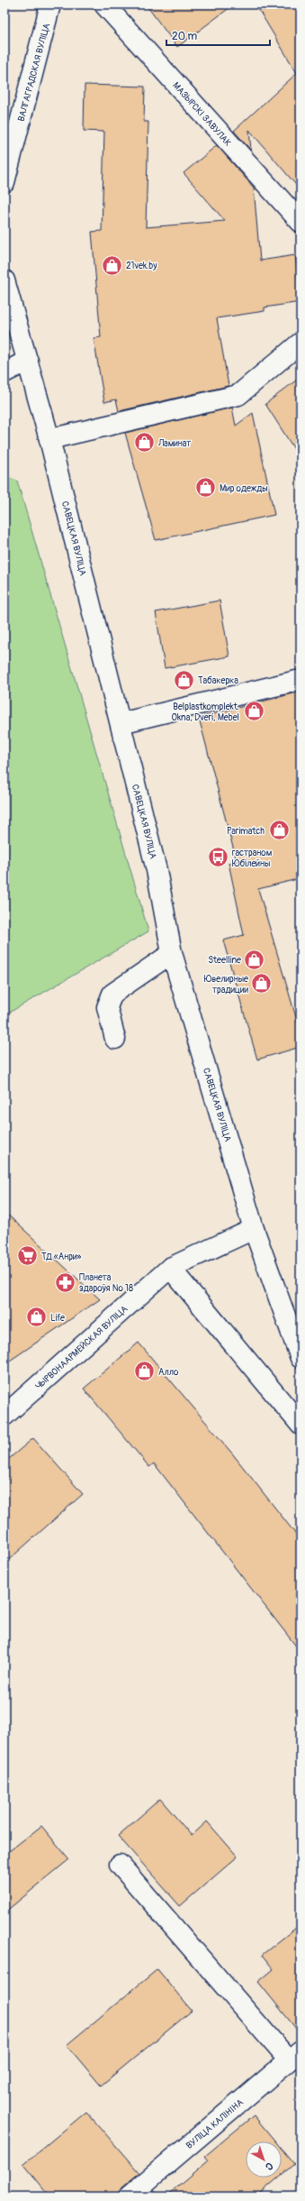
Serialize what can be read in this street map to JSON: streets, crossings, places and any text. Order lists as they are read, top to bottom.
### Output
{
  "streets": {
    "main road": [
      "ВАЛГАГРАДСКАЯ ВУЛІЦА",
      "МАЗЫРСКІ ЗАВУЛАК",
      "САВЕЦКАЯ ВУЛІЦА",
      "ЧЫРВОНААРМЕЙСКАЯ ВУЛІЦА",
      "ВУЛІЦА КАЛІНІНА"
    ]
  },
  "crossings": [
    ["САВЕЦКАЯ ВУЛІЦА", "ЧЫРВОНААРМЕЙСКАЯ ВУЛІЦА"]
  ],
  "places": {
    "shop": [
      "21vek.by",
      "Ламинат",
      "Мир одежды",
      "Табакерка",
      "Belplastkomplekt. Okna, Dveri, Mebel",
      "Parimatch",
      "Steelline",
      "Ювелирные традиции",
      "Life",
      "Алло"
    ],
    "bus stop": ["гастраном Юбілейны"],
    "supermarket": ["ТД «Анри»"],
    "pharmacy": ["Планета здароўя № 18"]
  },
  "scale_bar": "20 m",
  "north": "bottom right"
}
